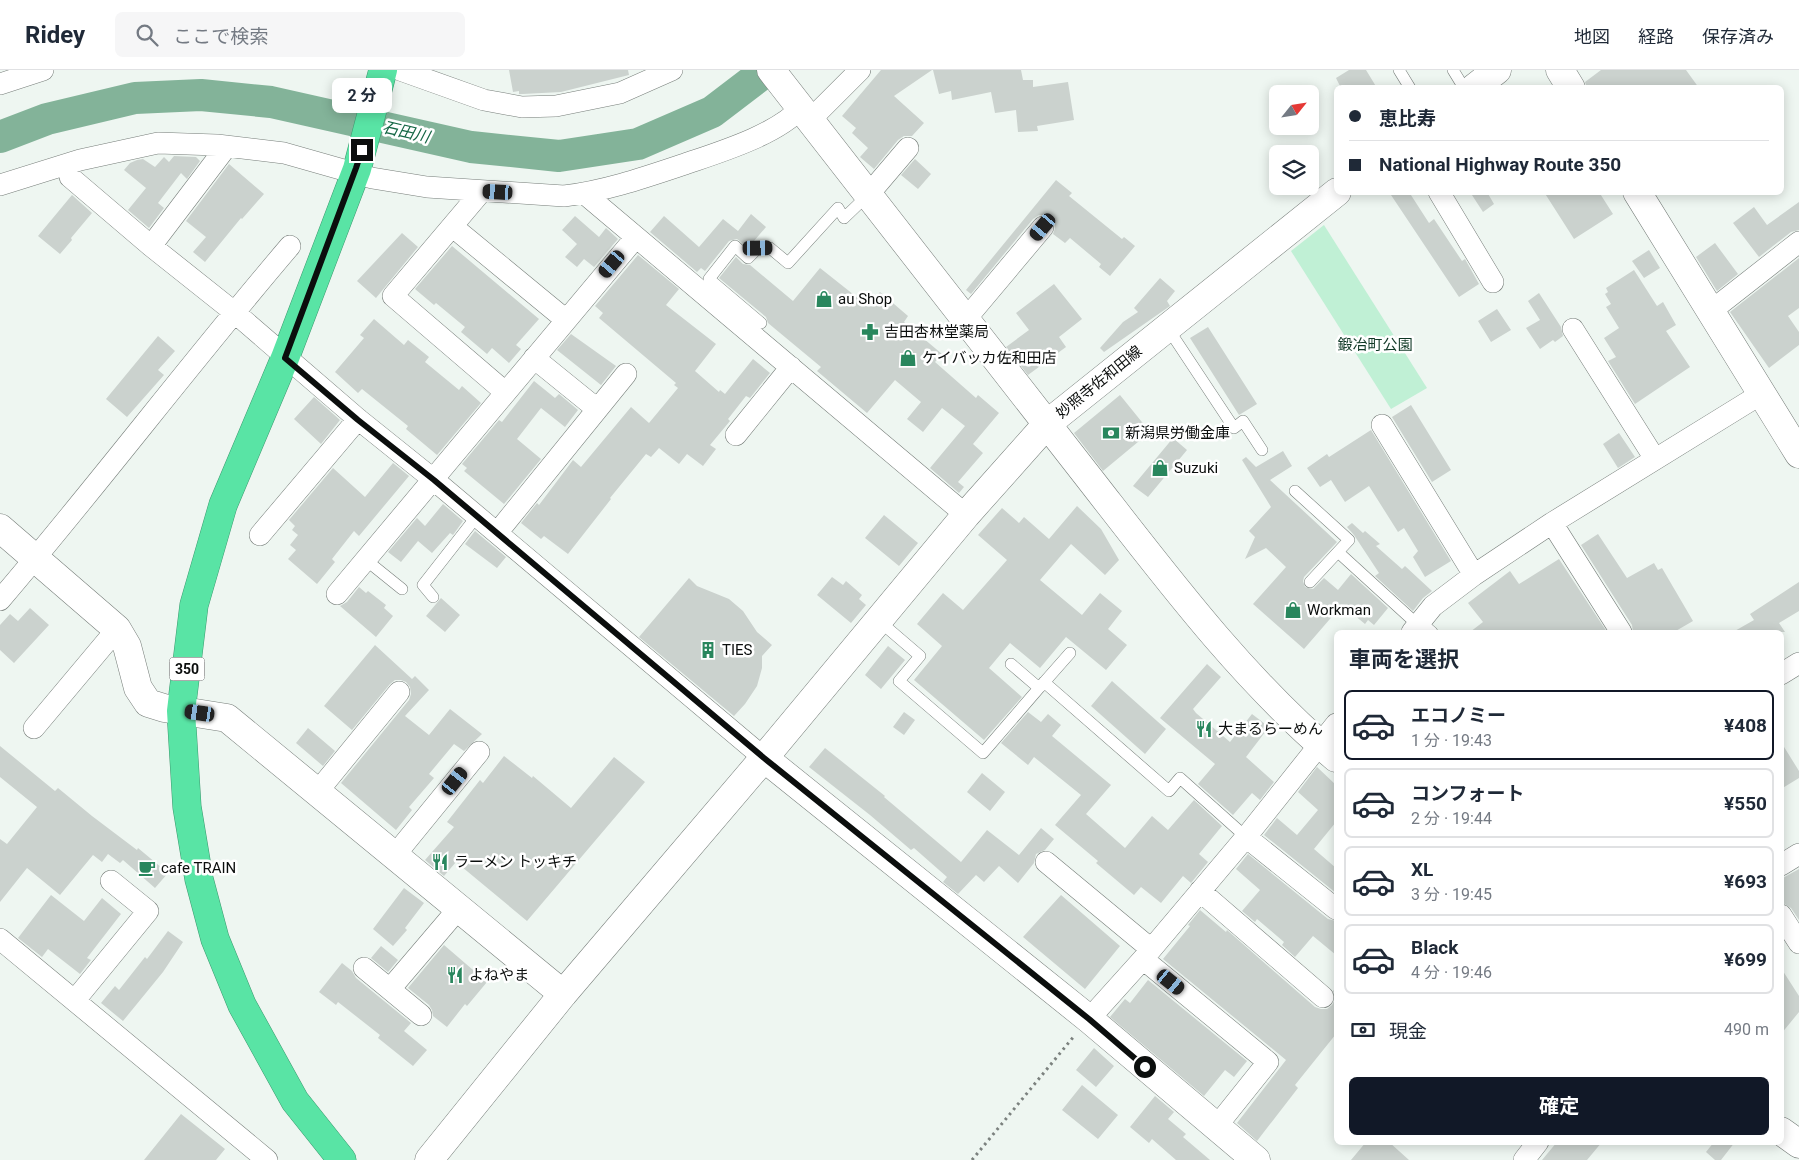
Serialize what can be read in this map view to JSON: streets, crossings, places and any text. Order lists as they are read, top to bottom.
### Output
{
  "streets": {
    "highway": ["350"],
    "street": ["妙照寺佐和田線"]
  },
  "water": ["石田川"],
  "parks": ["鍛冶町公園"],
  "places": {
    "shop": [
      "au Shop",
      "ケイバッカ佐和田店",
      "Suzuki",
      "Workman"
    ],
    "pharmacy": ["吉田杏林堂薬局"],
    "bank": ["新潟県労働金庫"],
    "building": ["TIES"],
    "restaurant": ["大まるらーめん", "ラーメン トッキチ", "よねやま"],
    "cafe": ["cafe TRAIN"]
  },
  "north": "top right",
  "page": {
    "header": "Ridey",
    "search": "ここで検索",
    "nav": ["地図", "経路", "保存済み"],
    "bubble": "2 分",
    "banner": ["恵比寿", "National Highway Route 350"],
    "heading": "車両を選択",
    "list": [
      {
        "name": "エコノミー",
        "note": "1 分 · 19:43",
        "value": "¥408"
      },
      {
        "name": "コンフォート",
        "note": "2 分 · 19:44",
        "value": "¥550"
      },
      {
        "name": "XL",
        "note": "3 分 · 19:45",
        "value": "¥693"
      },
      {
        "name": "Black",
        "note": "4 分 · 19:46",
        "value": "¥699"
      }
    ],
    "pay": ["現金", "490 m"],
    "buttons": "確定"
  }
}
